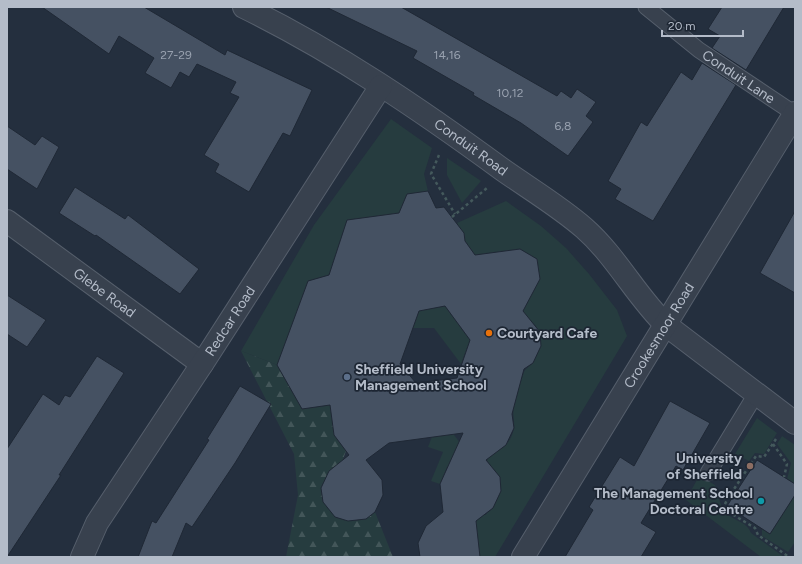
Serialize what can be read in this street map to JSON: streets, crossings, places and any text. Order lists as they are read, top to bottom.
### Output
{
  "streets": {
    "street": [
      "Conduit Road",
      "Glebe Road",
      "Redcar Road",
      "Crookesmoor Road"
    ],
    "lane": ["Conduit Lane"]
  },
  "crossings": [
    ["Conduit Lane", "Crookesmoor Road"],
    ["Conduit Road", "Redcar Road"],
    ["Conduit Road", "Crookesmoor Road"],
    ["Glebe Road", "Redcar Road"]
  ],
  "places": [
    "Courtyard Cafe",
    "Sheffield University Management School",
    "University of Sheffield",
    "The Management School Doctoral Centre"
  ],
  "house_numbers": [
    "27-29",
    "14,16",
    "10,12",
    "6,8"
  ],
  "scale_bar": "20 m"
}
